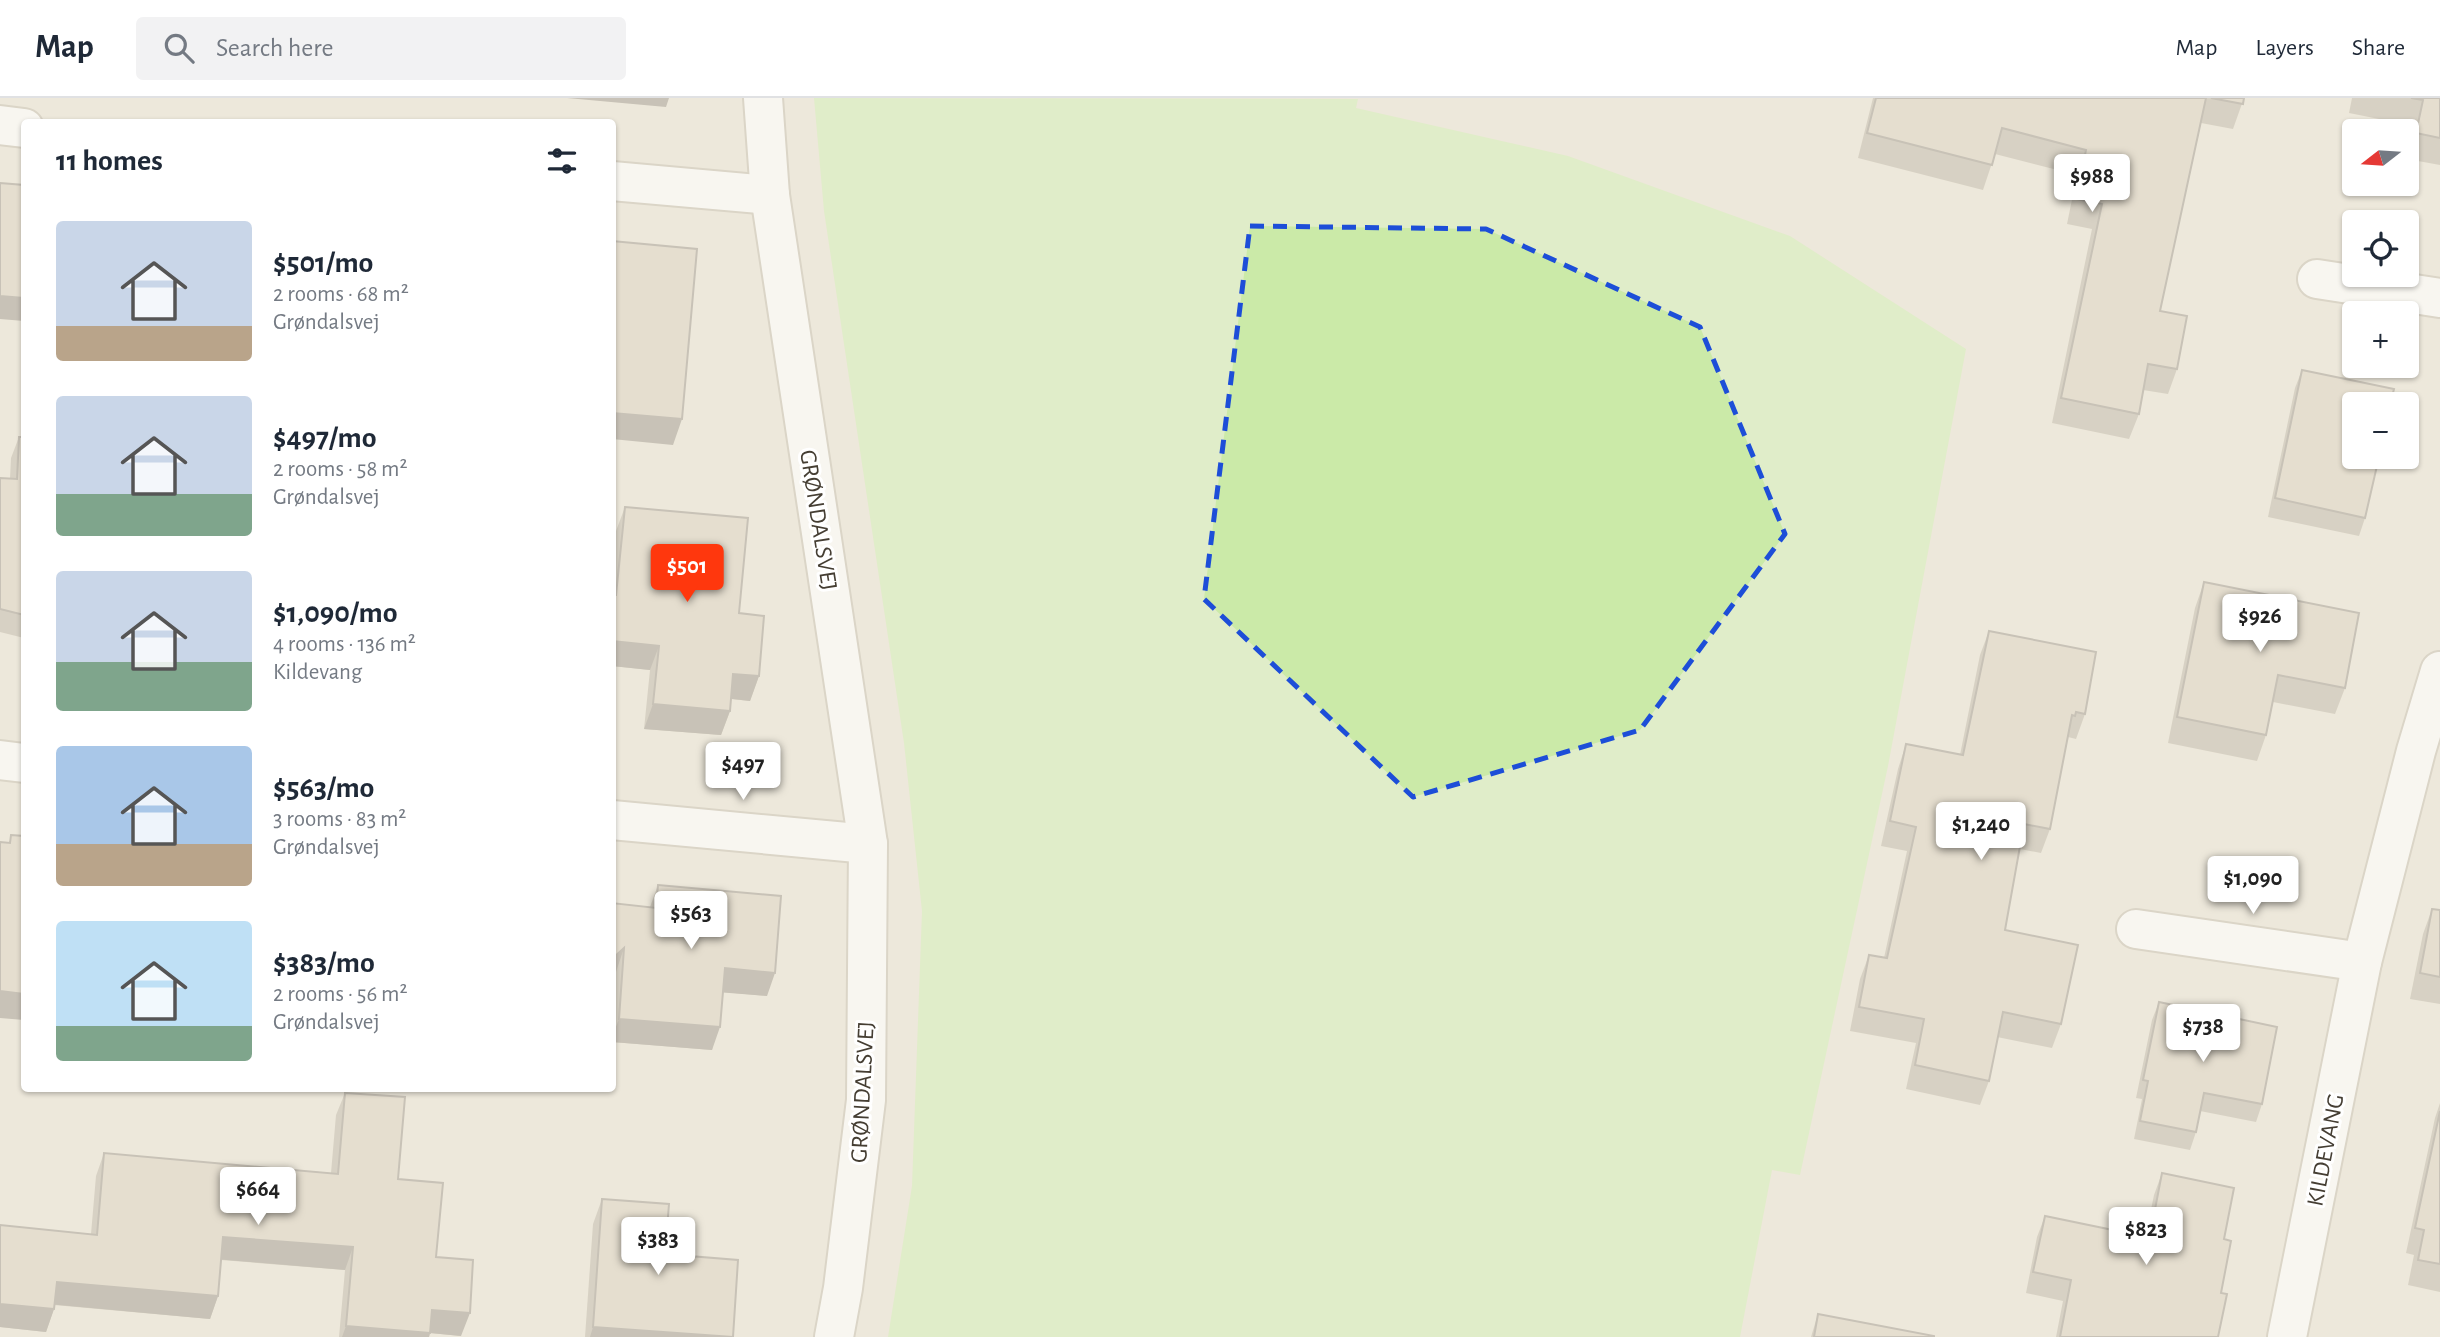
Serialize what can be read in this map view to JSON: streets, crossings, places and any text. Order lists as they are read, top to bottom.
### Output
{
  "streets": {
    "street": ["GRØNDALSVEJ", "KILDEVANG"]
  },
  "north": "left",
  "page": {
    "header": "Map",
    "search": "Search here",
    "nav": ["Map", "Layers", "Share"],
    "map_buttons": ["+", "−"],
    "heading": "11 homes",
    "price": [
      "$988",
      "$501",
      "$926",
      "$497",
      "$1,240",
      "$1,090",
      "$563",
      "$738",
      "$664",
      "$823",
      "$383"
    ],
    "list": [
      {
        "name": "$501/mo",
        "note": "2 rooms · 68 m² · Grøndalsvej"
      },
      {
        "name": "$497/mo",
        "note": "2 rooms · 58 m² · Grøndalsvej"
      },
      {
        "name": "$1,090/mo",
        "note": "4 rooms · 136 m² · Kildevang"
      },
      {
        "name": "$563/mo",
        "note": "3 rooms · 83 m² · Grøndalsvej"
      },
      {
        "name": "$383/mo",
        "note": "2 rooms · 56 m² · Grøndalsvej"
      }
    ]
  }
}
